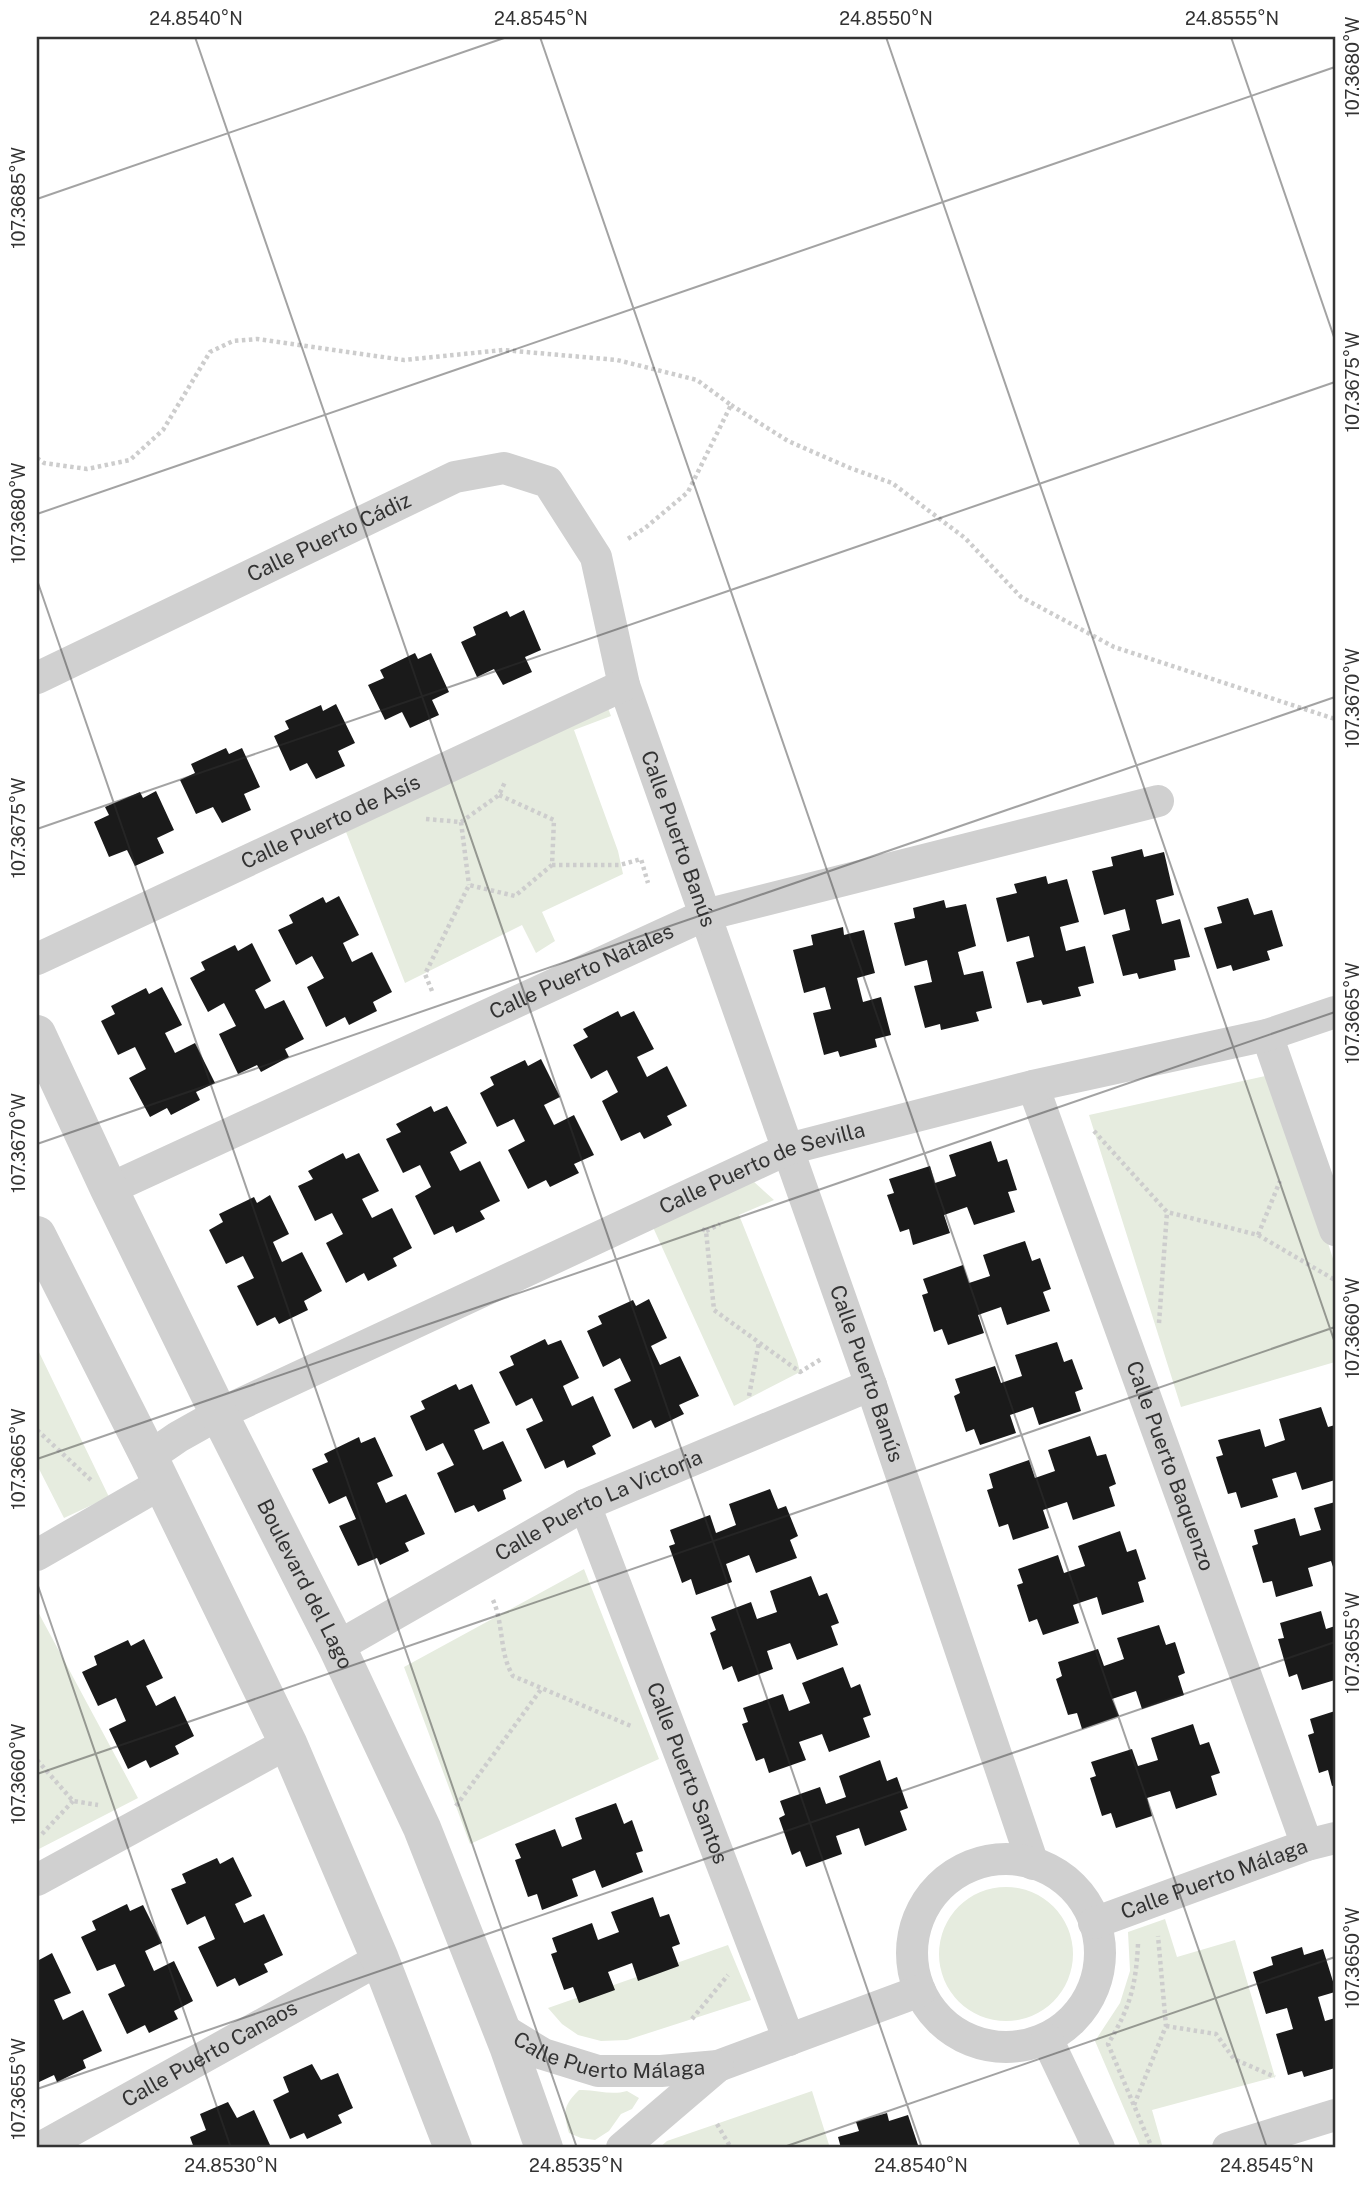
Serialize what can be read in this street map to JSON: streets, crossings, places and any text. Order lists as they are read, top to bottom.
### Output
{
  "streets": {
    "street": [
      "Calle Puerto Cádiz",
      "Calle Puerto de Asís",
      "Calle Puerto Banús",
      "Calle Puerto Natales",
      "Calle Puerto de Sevilla",
      "Calle Puerto Baquenzo",
      "Calle Puerto La Victoria",
      "Boulevard del Lago",
      "Calle Puerto Santos",
      "Calle Puerto Málaga",
      "Calle Puerto Canaos"
    ]
  },
  "crossings": [
    ["Calle Puerto Cádiz", "Calle Puerto Banús"],
    ["Calle Puerto de Asís", "Calle Puerto Banús"],
    ["Calle Puerto Banús", "Calle Puerto Natales"],
    ["Calle Puerto Banús", "Calle Puerto de Sevilla"],
    ["Calle Puerto Banús", "Calle Puerto La Victoria"],
    ["Calle Puerto Banús", "Calle Puerto Málaga"],
    ["Calle Puerto Natales", "Boulevard del Lago"],
    ["Calle Puerto de Sevilla", "Calle Puerto Baquenzo"],
    ["Calle Puerto de Sevilla", "Boulevard del Lago"],
    ["Calle Puerto Baquenzo", "Calle Puerto Málaga"],
    ["Calle Puerto La Victoria", "Boulevard del Lago"],
    ["Calle Puerto La Victoria", "Calle Puerto Santos"],
    ["Boulevard del Lago", "Calle Puerto Málaga"],
    ["Calle Puerto Santos", "Calle Puerto Málaga"]
  ],
  "coordinates": [
    "24.8540°N",
    "24.8545°N",
    "24.8550°N",
    "24.8555°N",
    "107.3680°W",
    "107.3685°W",
    "107.3675°W",
    "107.3670°W",
    "107.3665°W",
    "107.3660°W",
    "107.3655°W",
    "107.3650°W",
    "24.8530°N",
    "24.8535°N"
  ]
}
